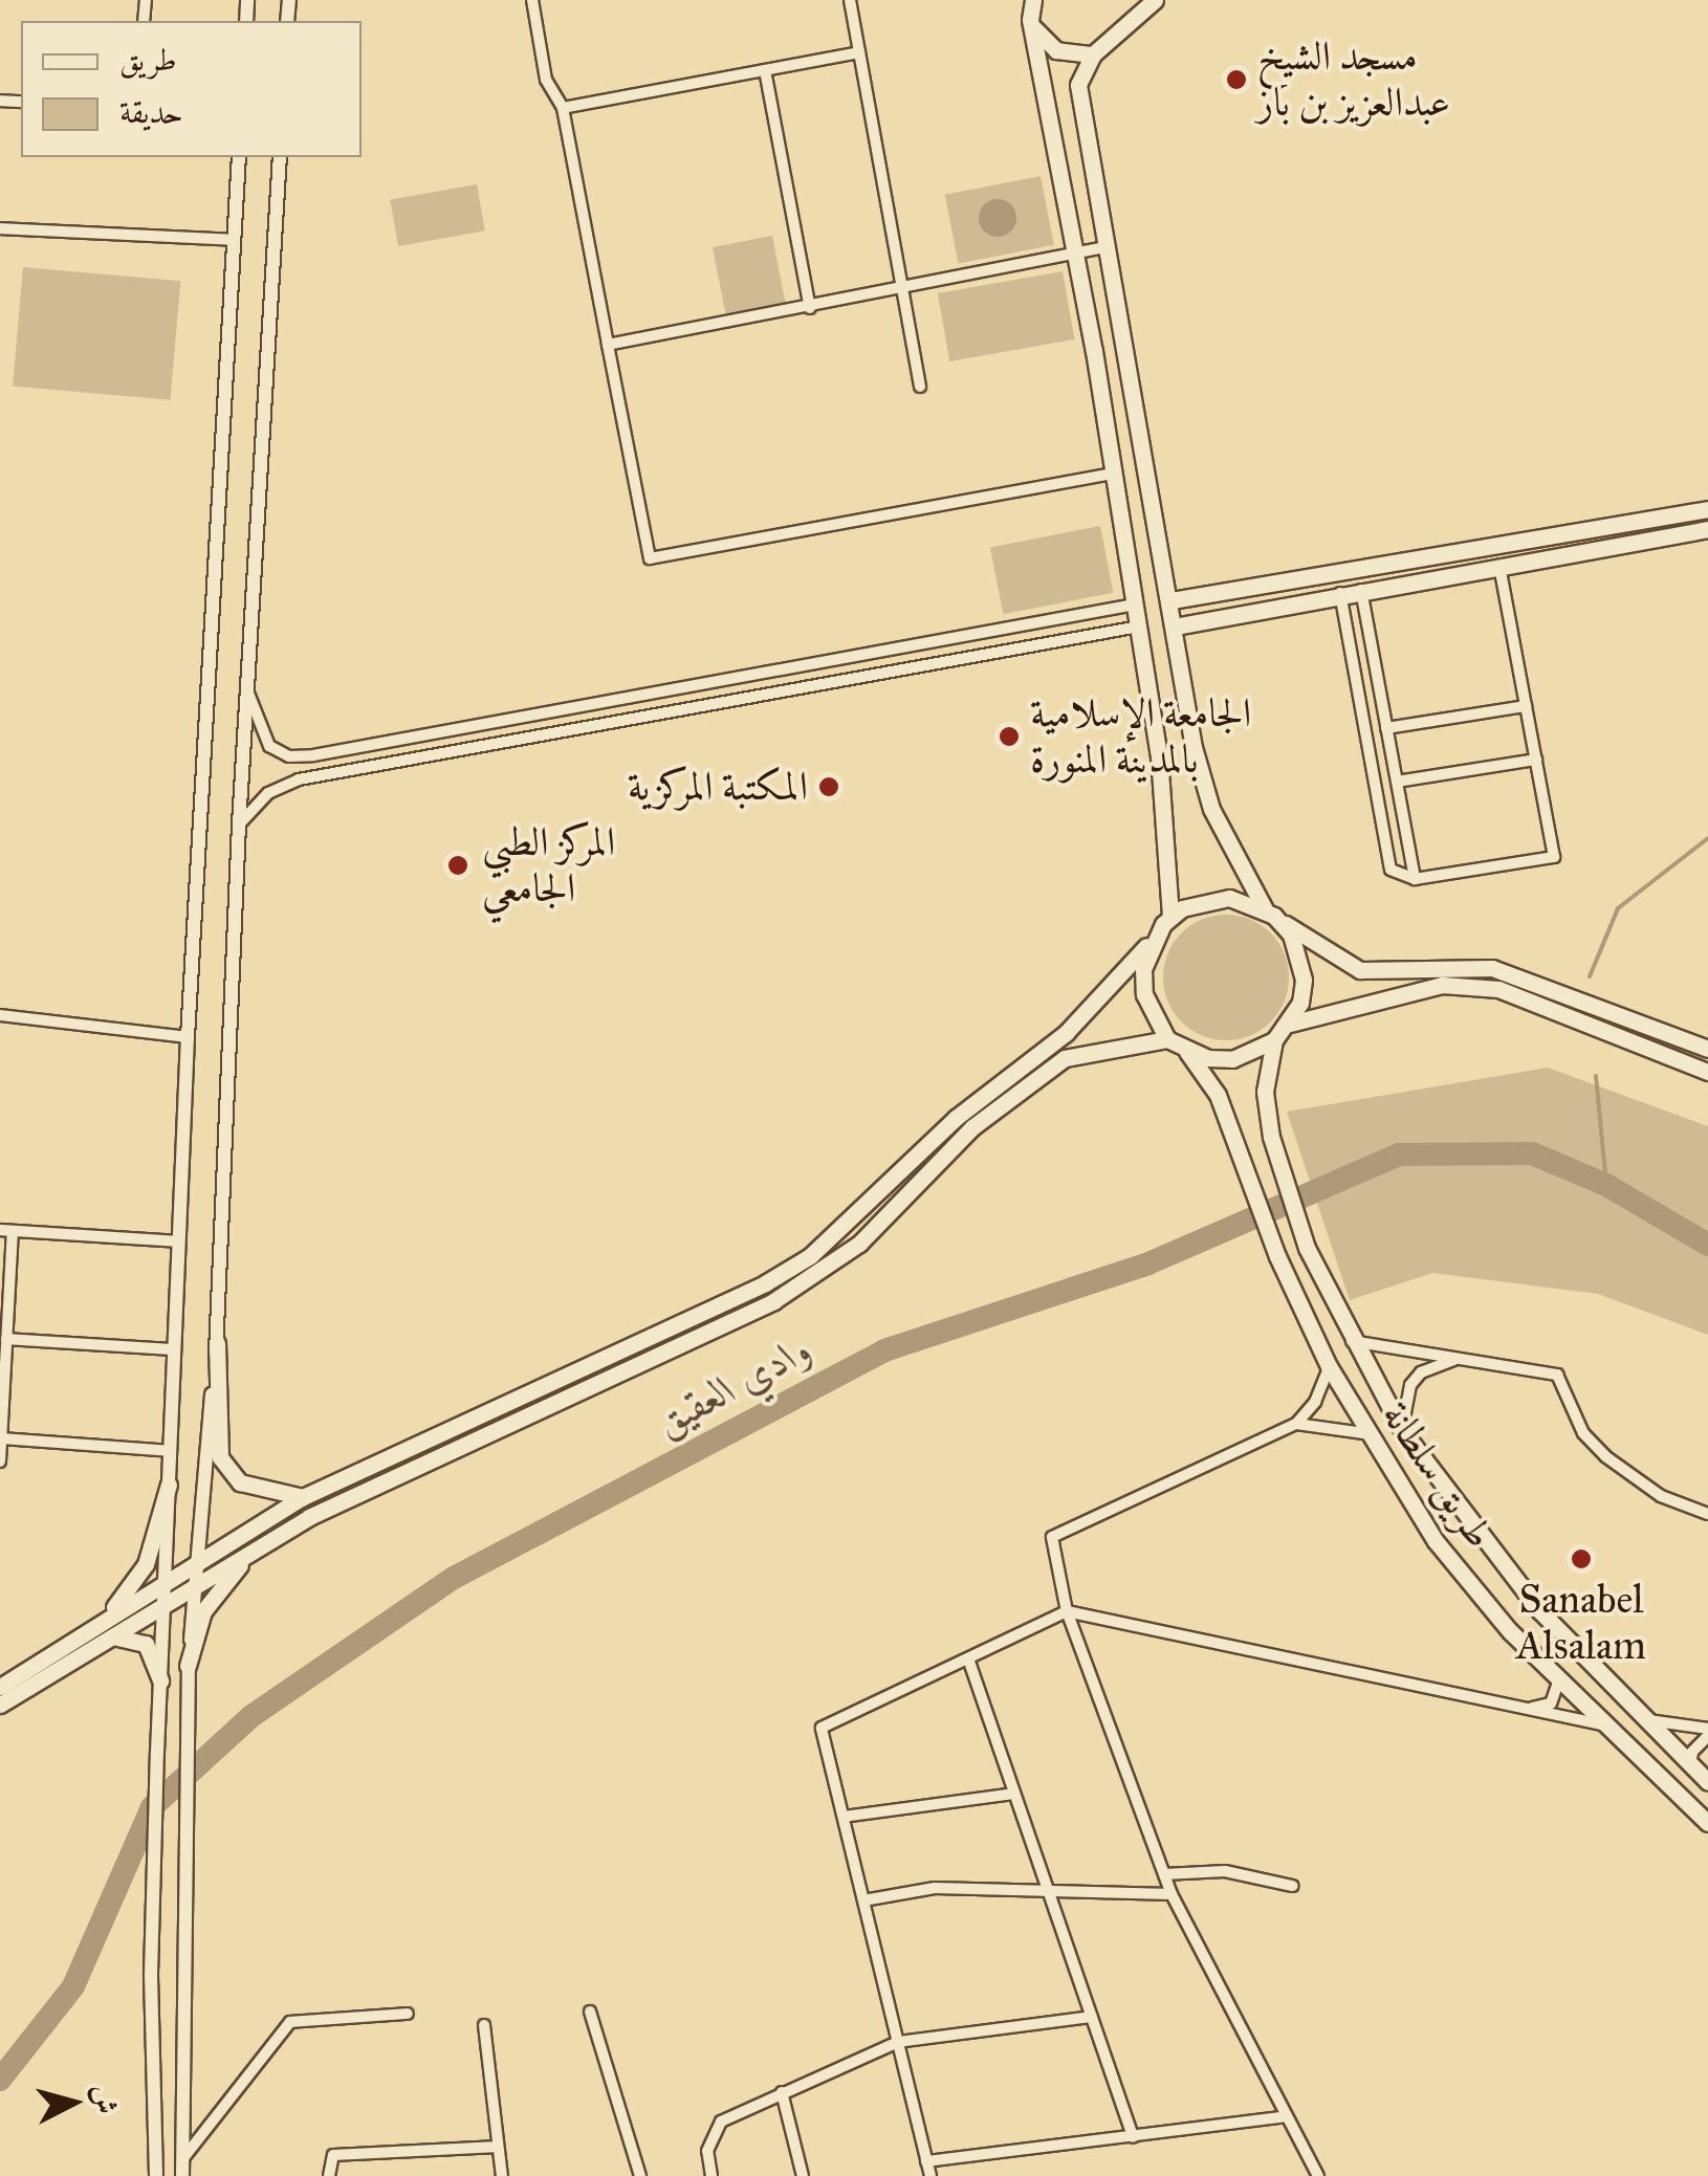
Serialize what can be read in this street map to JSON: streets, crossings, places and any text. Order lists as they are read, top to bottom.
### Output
{
  "streets": {
    "main road": ["طريق سلطانة"]
  },
  "water": ["وادي العقيق"],
  "places": [
    "مسجد الشيخ عبدالعزيز بن باز",
    "الجامعة الإسلامية بالمدينة المنورة",
    "المكتبة المركزية",
    "المركز الطبي الجامعي",
    "Sanabel Alsalam"
  ],
  "legend": ["طريق", "حديقة"],
  "north": "right"
}
